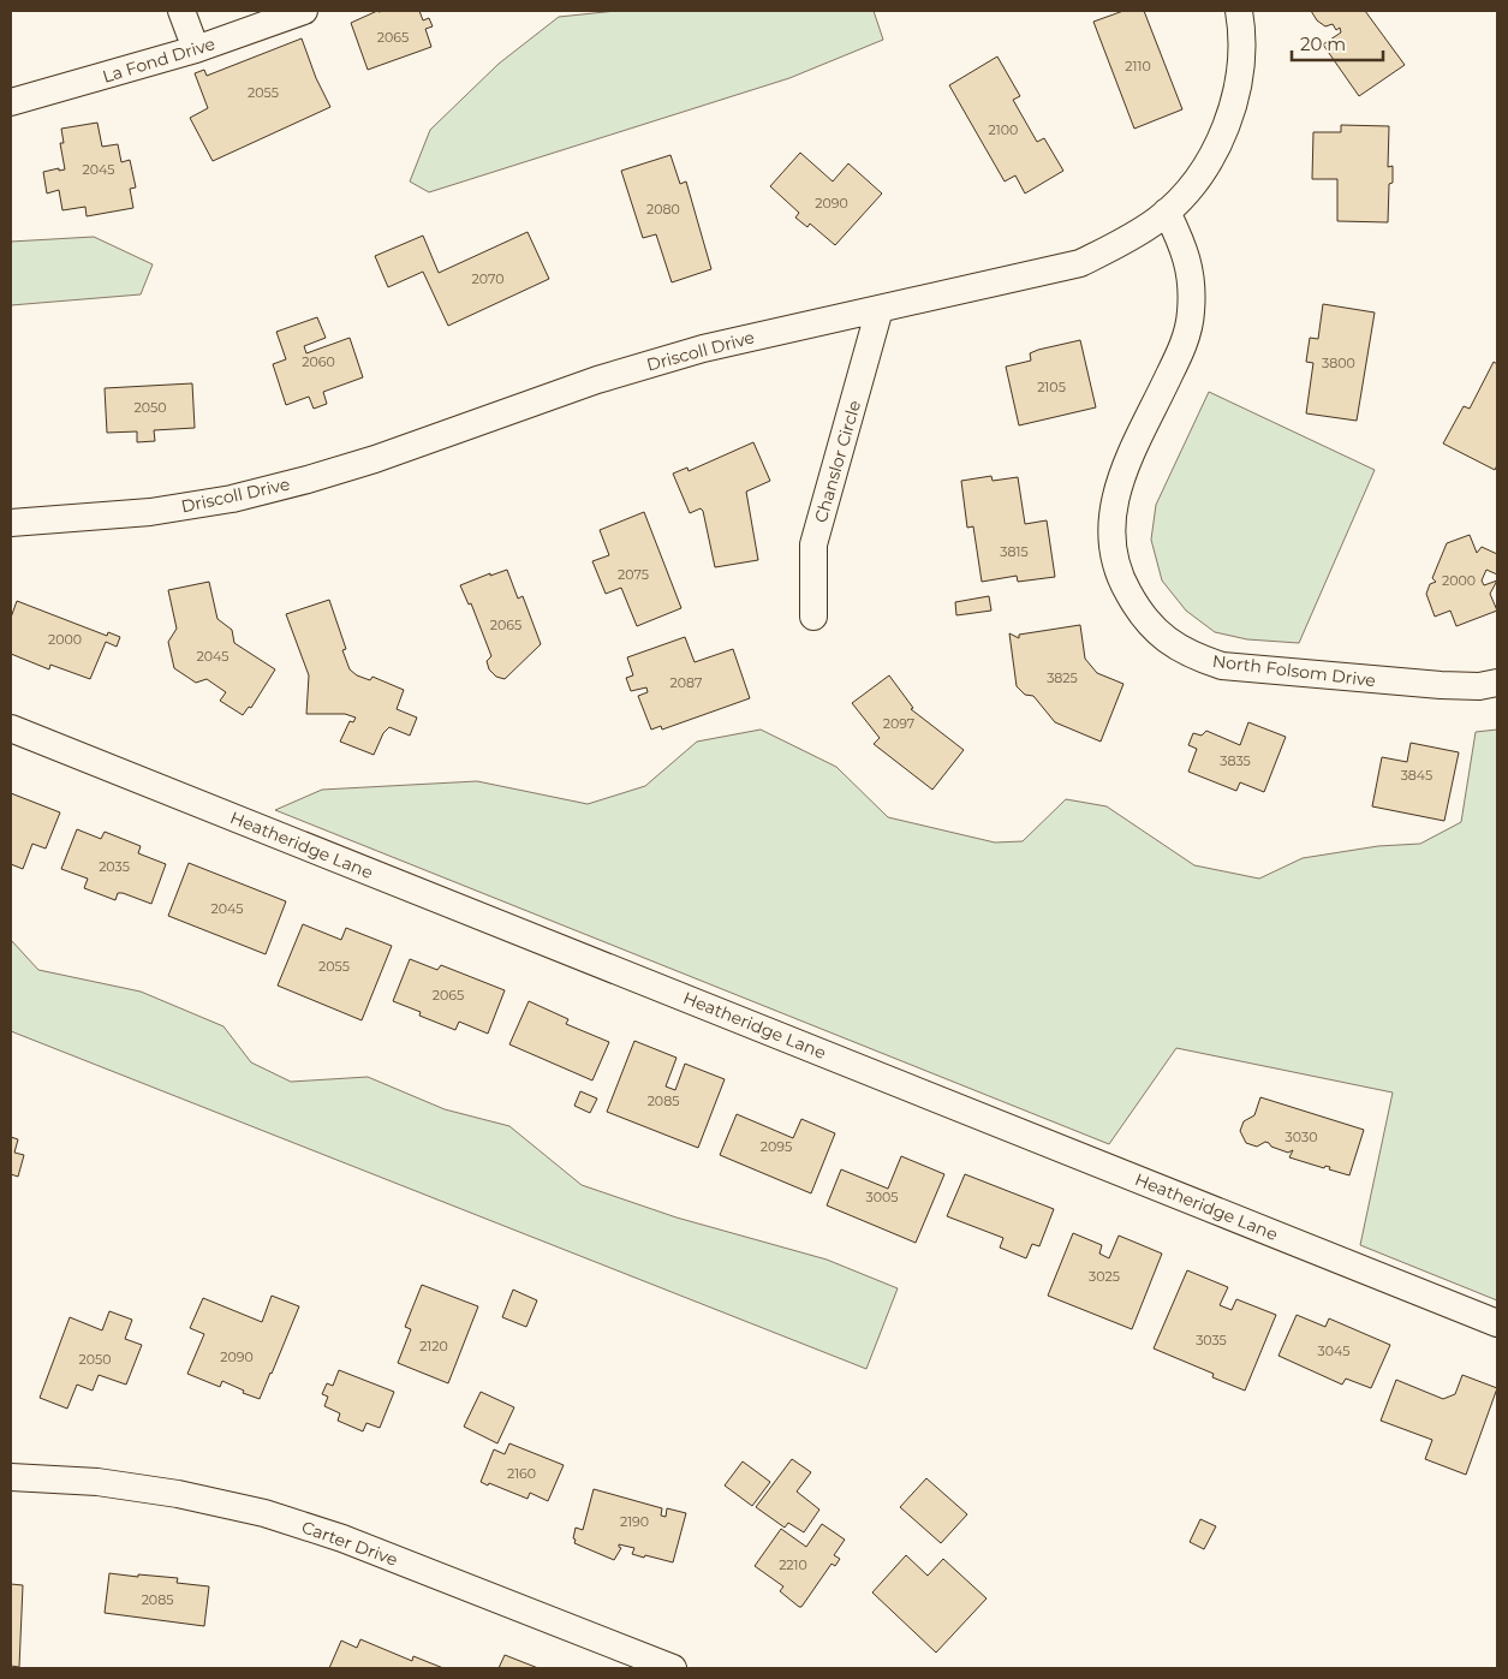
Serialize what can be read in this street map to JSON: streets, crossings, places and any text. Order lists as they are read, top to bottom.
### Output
{
  "streets": {
    "street": [
      "La Fond Drive",
      "Driscoll Drive",
      "Chanslor Circle",
      "North Folsom Drive",
      "Heatheridge Lane",
      "Carter Drive"
    ]
  },
  "crossings": [
    ["Driscoll Drive", "Chanslor Circle"],
    ["Driscoll Drive", "North Folsom Drive"]
  ],
  "house_numbers": [
    "2065",
    "2110",
    "2055",
    "2100",
    "2045",
    "2090",
    "2080",
    "2070",
    "2060",
    "3800",
    "2105",
    "2050",
    "3815",
    "2075",
    "2000",
    "2065",
    "2000",
    "2045",
    "3825",
    "2087",
    "2097",
    "3835",
    "3845",
    "2035",
    "2045",
    "2055",
    "2065",
    "2085",
    "3030",
    "2095",
    "3005",
    "3025",
    "3035",
    "2120",
    "3045",
    "2090",
    "2050",
    "2160",
    "2190",
    "2210",
    "2085"
  ],
  "scale_bar": "20 m"
}
